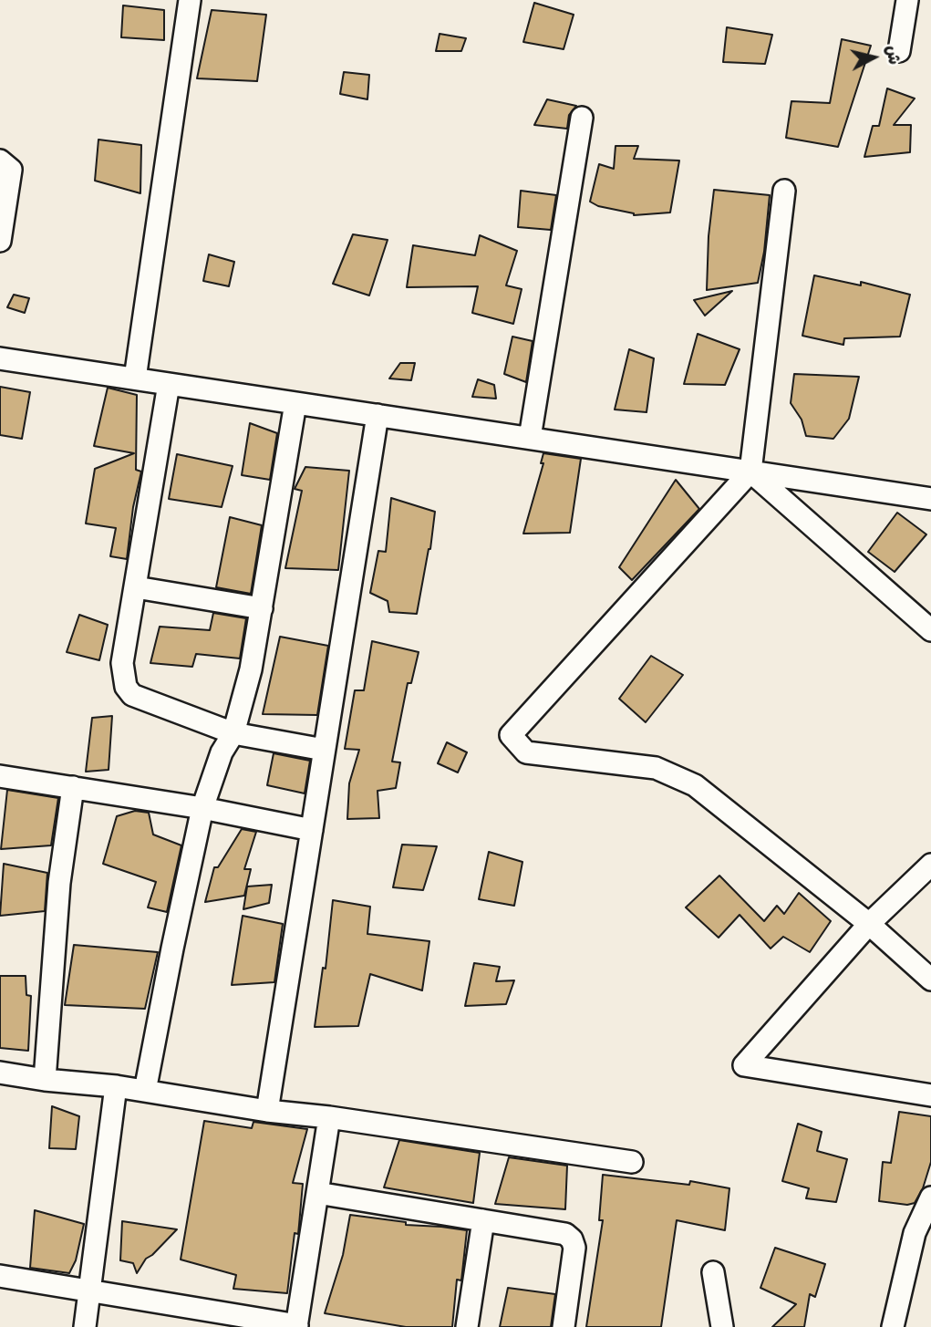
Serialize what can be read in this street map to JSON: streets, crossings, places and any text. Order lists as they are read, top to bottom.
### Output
{
  "north": "right"
}
